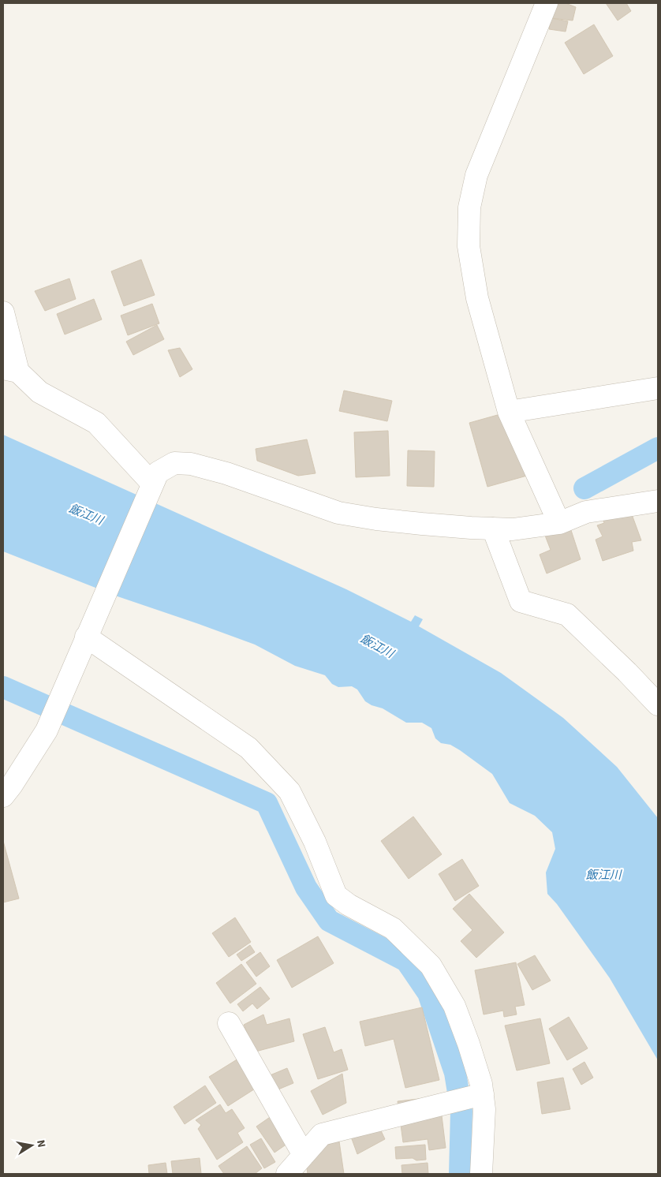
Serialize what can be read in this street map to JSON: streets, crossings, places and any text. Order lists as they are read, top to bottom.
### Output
{
  "water": ["飯江川"],
  "north": "right"
}
